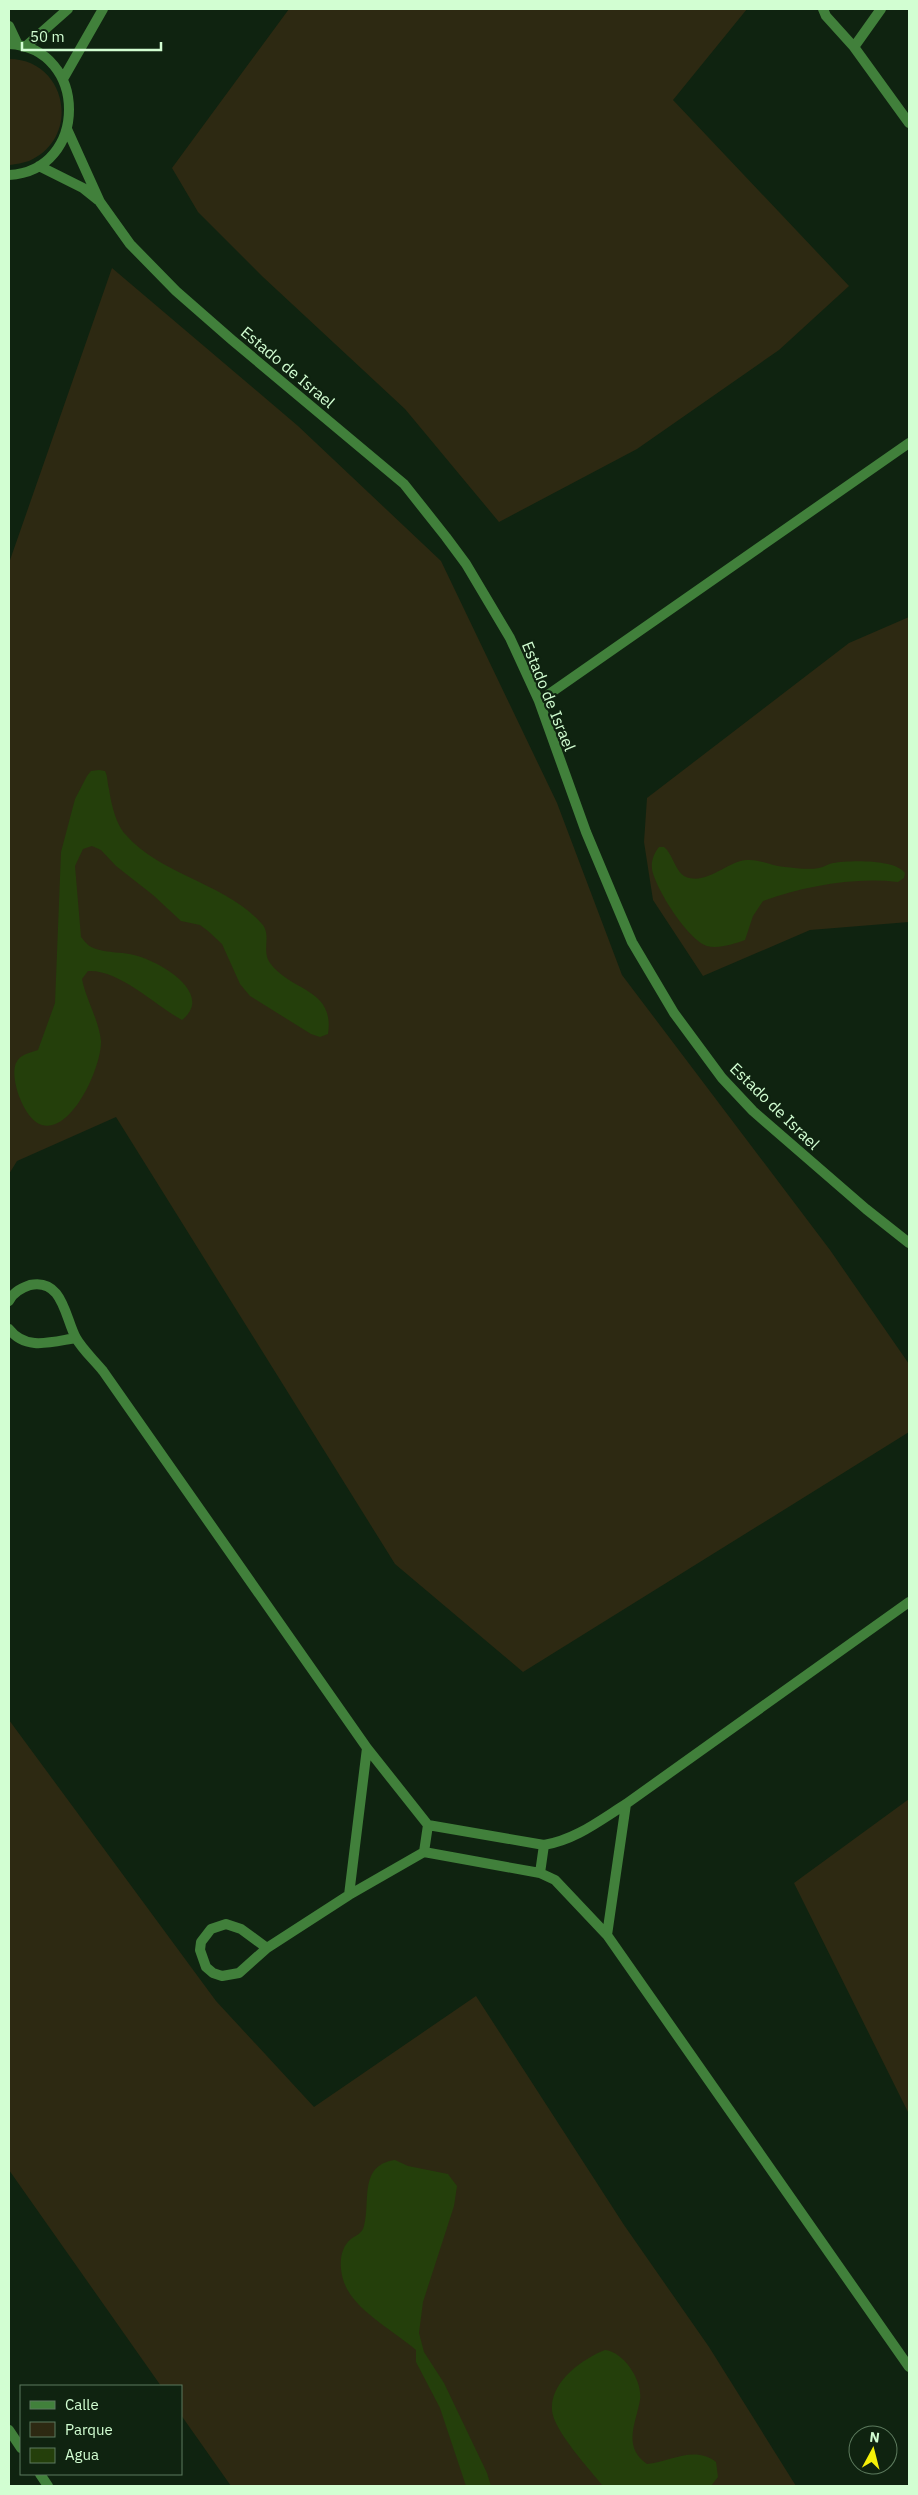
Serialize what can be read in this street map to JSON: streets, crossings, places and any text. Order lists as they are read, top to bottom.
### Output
{
  "streets": {
    "street": ["Estado de Israel"]
  },
  "legend": ["Calle", "Parque", "Agua"],
  "scale_bar": "50 m",
  "north": "top"
}
